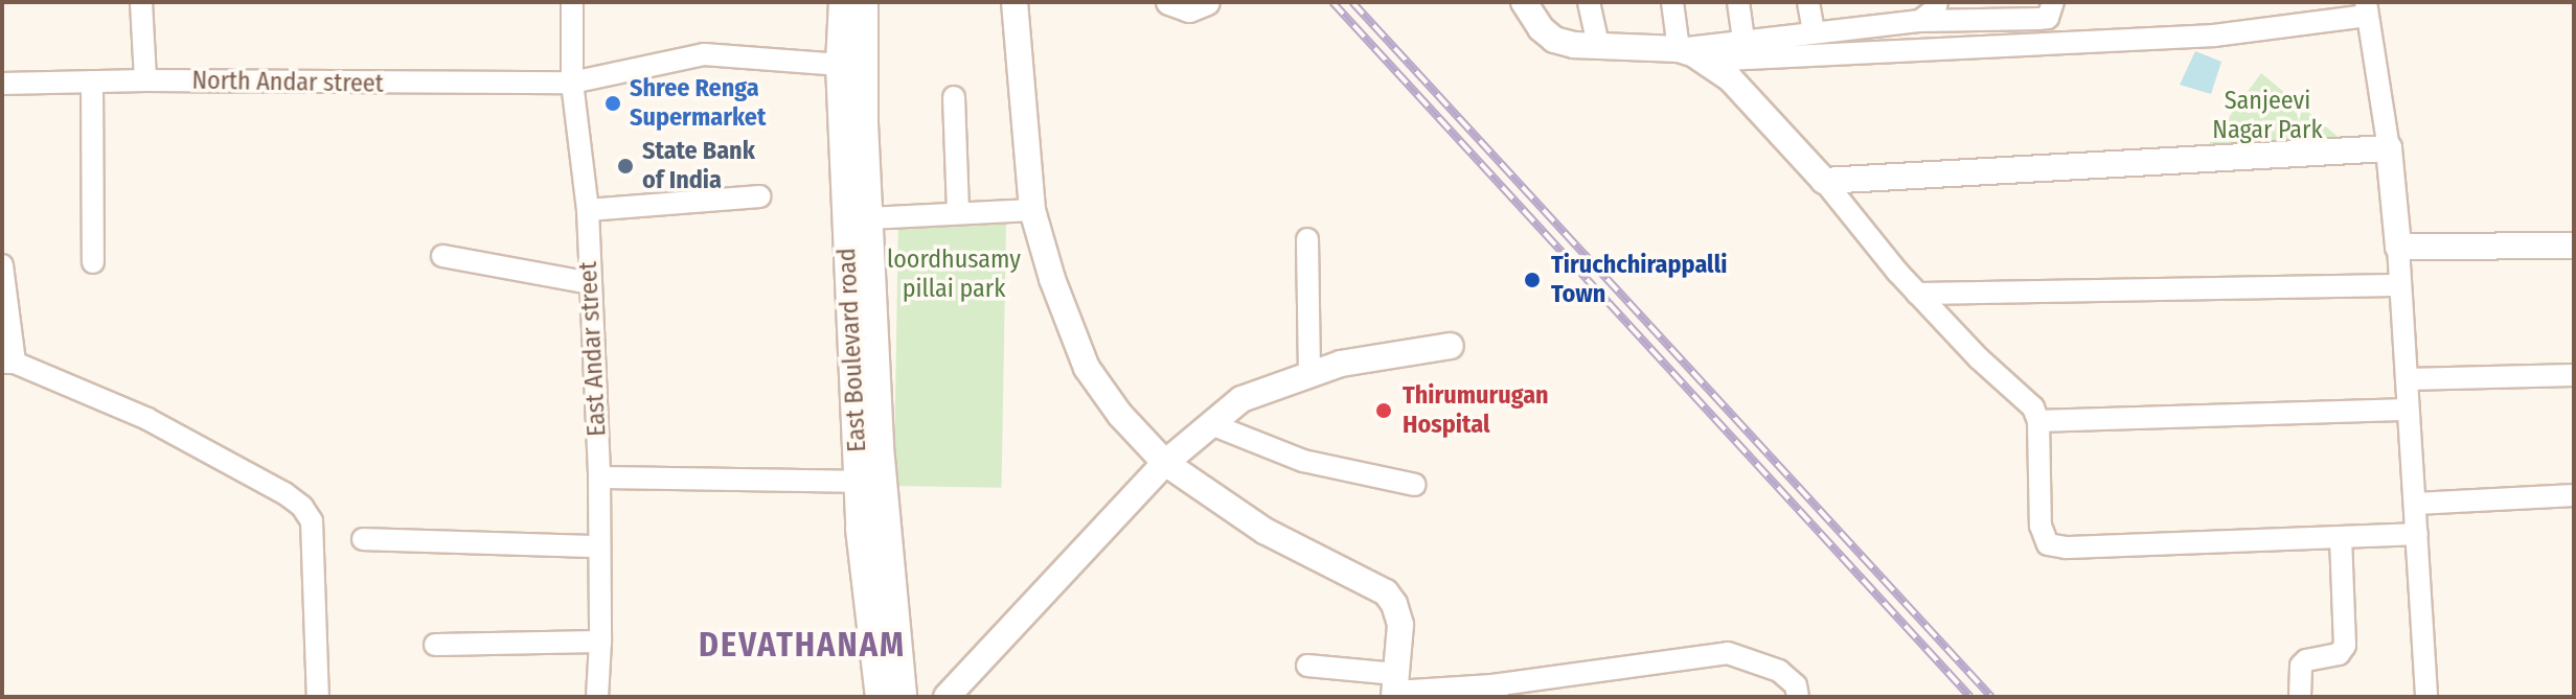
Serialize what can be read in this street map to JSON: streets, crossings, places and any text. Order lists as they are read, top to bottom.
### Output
{
  "streets": {
    "main road": ["East Boulevard road"],
    "street": ["North Andar street", "East Andar street"]
  },
  "crossings": [
    ["North Andar street", "East Andar street"],
    ["North Andar street", "East Boulevard road"]
  ],
  "districts": ["DEVATHANAM"],
  "parks": ["Sanjeevi Nagar Park", "loordhusamy pillai park"],
  "places": [
    "Shree Renga Supermarket",
    "State Bank of India",
    "Tiruchchirappalli Town",
    "Thirumurugan Hospital"
  ]
}
